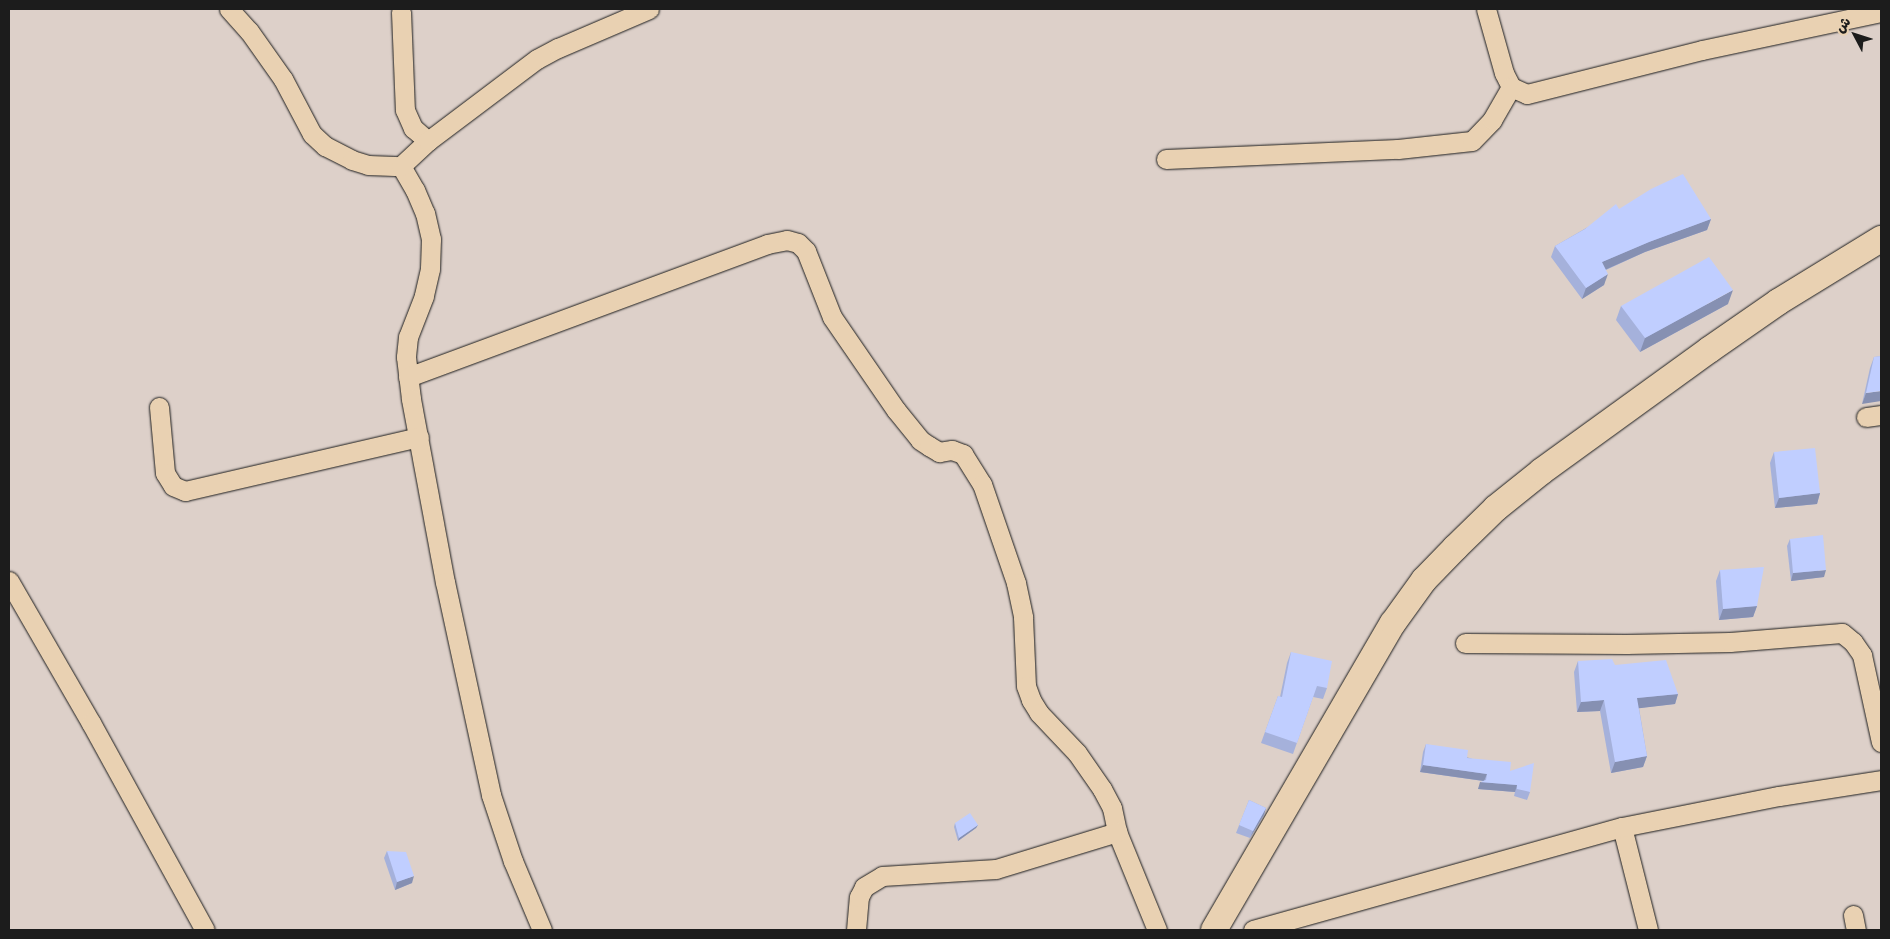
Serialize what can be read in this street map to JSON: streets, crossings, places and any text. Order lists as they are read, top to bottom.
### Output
{
  "north": "top left"
}
